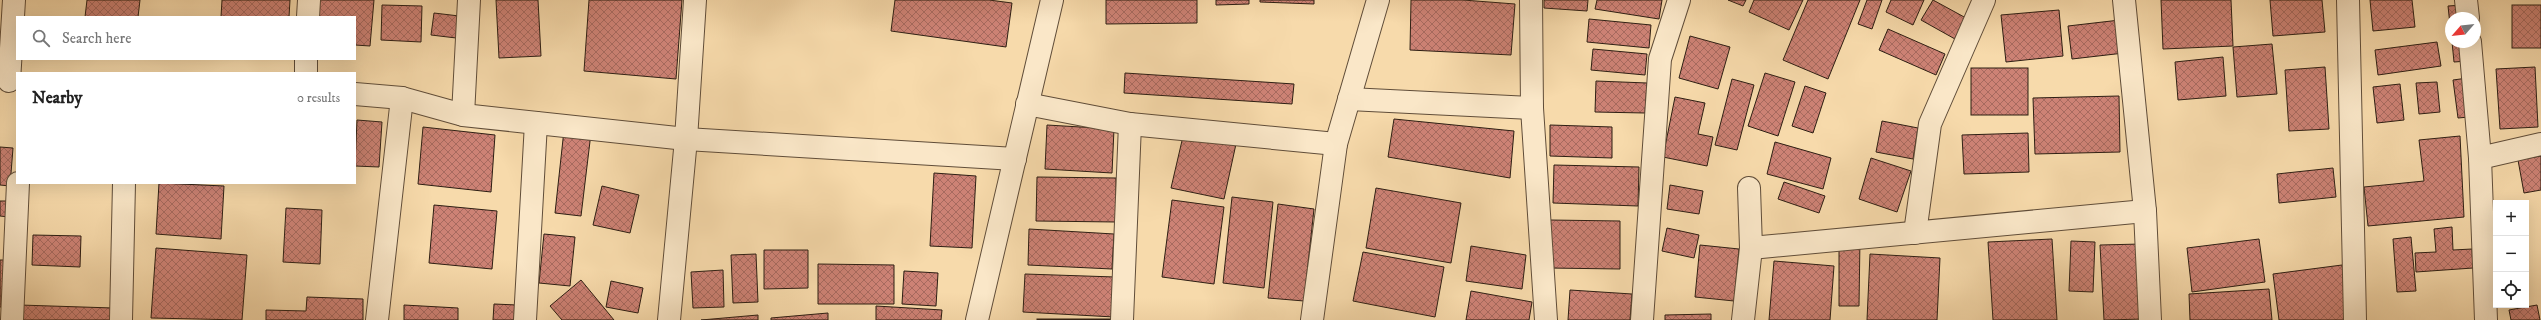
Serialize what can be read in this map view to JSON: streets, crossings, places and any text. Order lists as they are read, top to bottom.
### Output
{
  "north": "bottom left",
  "page": {
    "search": "Search here",
    "heading": ["Nearby", "0 results"],
    "map_buttons": ["+", "−"]
  }
}
